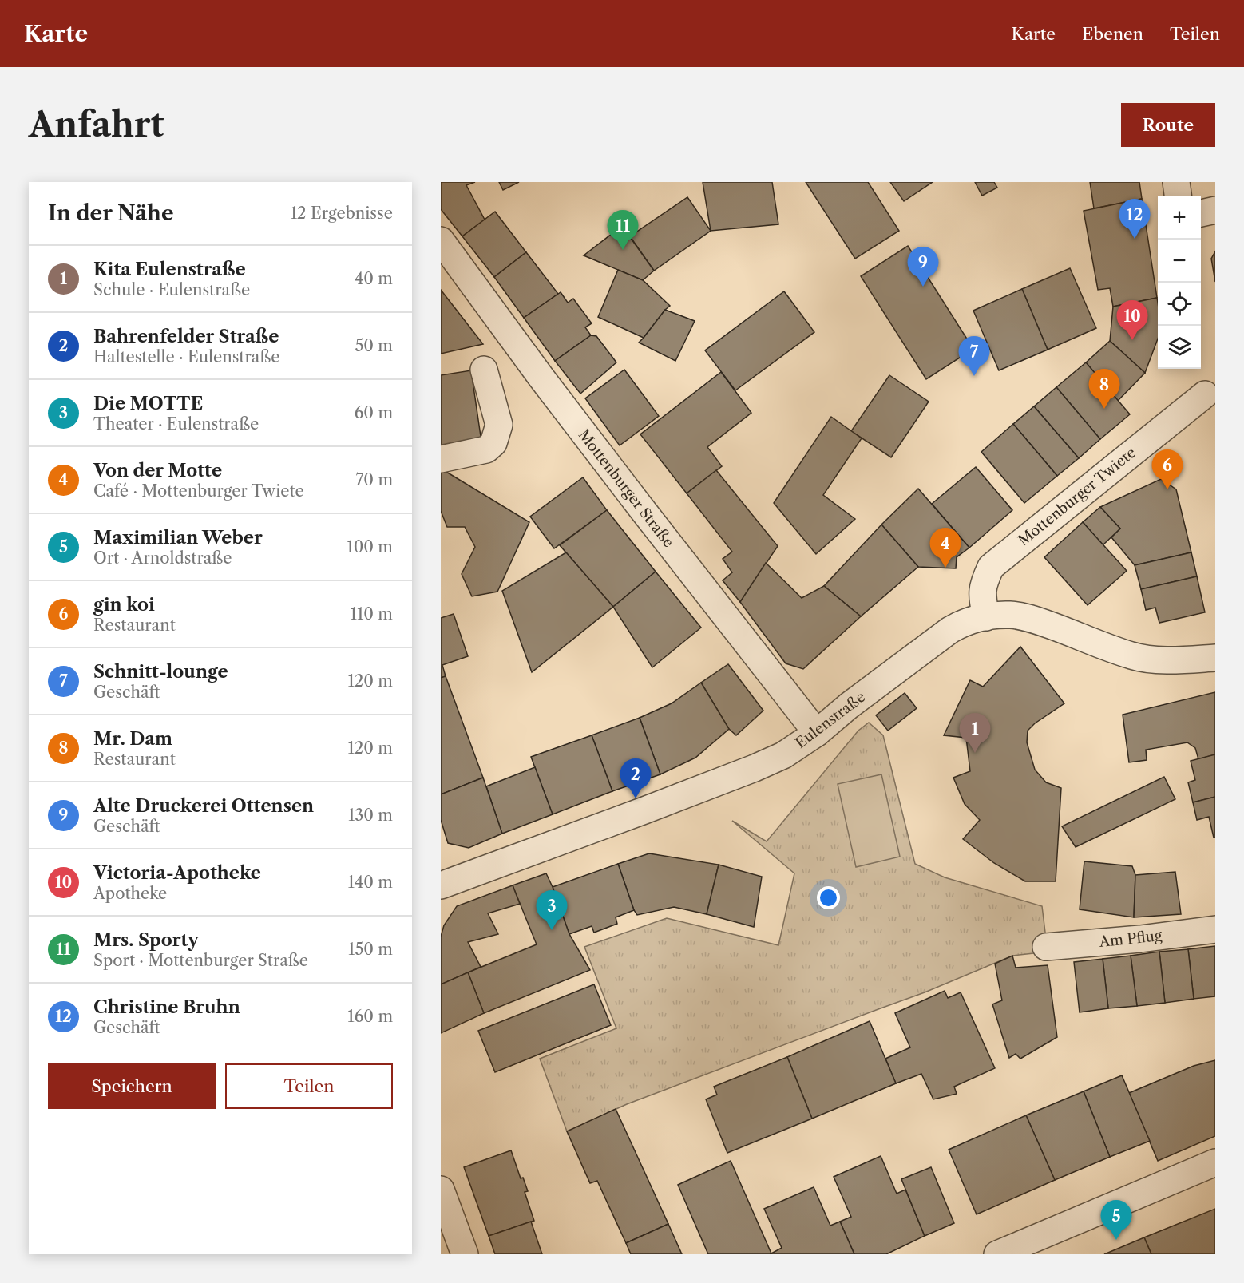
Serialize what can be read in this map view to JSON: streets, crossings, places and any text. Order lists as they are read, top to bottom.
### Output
{
  "streets": {
    "street": [
      "Mottenburger Straße",
      "Mottenburger Twiete",
      "Eulenstraße",
      "Am Pflug"
    ]
  },
  "crossings": [
    ["Mottenburger Straße", "Eulenstraße"],
    ["Mottenburger Twiete", "Eulenstraße"]
  ],
  "page": {
    "header": "Karte",
    "nav": ["Karte", "Ebenen", "Teilen"],
    "buttons": [
      "Route",
      ["Speichern", "Teilen"]
    ],
    "title": "Anfahrt",
    "heading": ["In der Nähe", "12 Ergebnisse"],
    "map_buttons": ["+", "−"],
    "pins": [
      "12",
      "11",
      "9",
      "10",
      "7",
      "8",
      "6",
      "4",
      "1",
      "2",
      "3",
      "5"
    ],
    "list": [
      {
        "mark": "1",
        "name": "Kita Eulenstraße",
        "note": "Schule · Eulenstraße",
        "value": "40 m"
      },
      {
        "mark": "2",
        "name": "Bahrenfelder Straße",
        "note": "Haltestelle · Eulenstraße",
        "value": "50 m"
      },
      {
        "mark": "3",
        "name": "Die MOTTE",
        "note": "Theater · Eulenstraße",
        "value": "60 m"
      },
      {
        "mark": "4",
        "name": "Von der Motte",
        "note": "Café · Mottenburger Twiete",
        "value": "70 m"
      },
      {
        "mark": "5",
        "name": "Maximilian Weber",
        "note": "Ort · Arnoldstraße",
        "value": "100 m"
      },
      {
        "mark": "6",
        "name": "gin koi",
        "note": "Restaurant",
        "value": "110 m"
      },
      {
        "mark": "7",
        "name": "Schnitt-lounge",
        "note": "Geschäft",
        "value": "120 m"
      },
      {
        "mark": "8",
        "name": "Mr. Dam",
        "note": "Restaurant",
        "value": "120 m"
      },
      {
        "mark": "9",
        "name": "Alte Druckerei Ottensen",
        "note": "Geschäft",
        "value": "130 m"
      },
      {
        "mark": "10",
        "name": "Victoria-Apotheke",
        "note": "Apotheke",
        "value": "140 m"
      },
      {
        "mark": "11",
        "name": "Mrs. Sporty",
        "note": "Sport · Mottenburger Straße",
        "value": "150 m"
      },
      {
        "mark": "12",
        "name": "Christine Bruhn",
        "note": "Geschäft",
        "value": "160 m"
      }
    ]
  }
}
